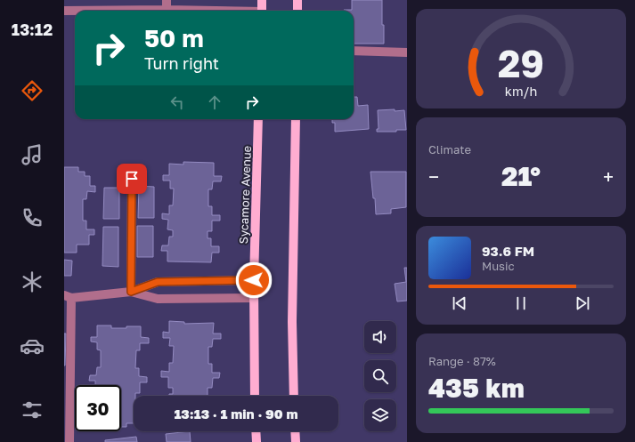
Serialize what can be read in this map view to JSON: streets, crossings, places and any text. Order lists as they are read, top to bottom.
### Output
{
  "streets": {
    "main road": ["Sycamore Avenue"]
  },
  "page": {
    "tabs": "13:12",
    "turn": ["50 m", "Turn right"],
    "tile": [
      "Climate",
      ["Range · 87%", "435 km"]
    ],
    "heat": ["−", "21°", "+"],
    "song": ["93.6 FM", "Music"],
    "limit": "30",
    "trip": "13:13 · 1 min · 90 m",
    "gauge": ["29", "km/h"]
  }
}
